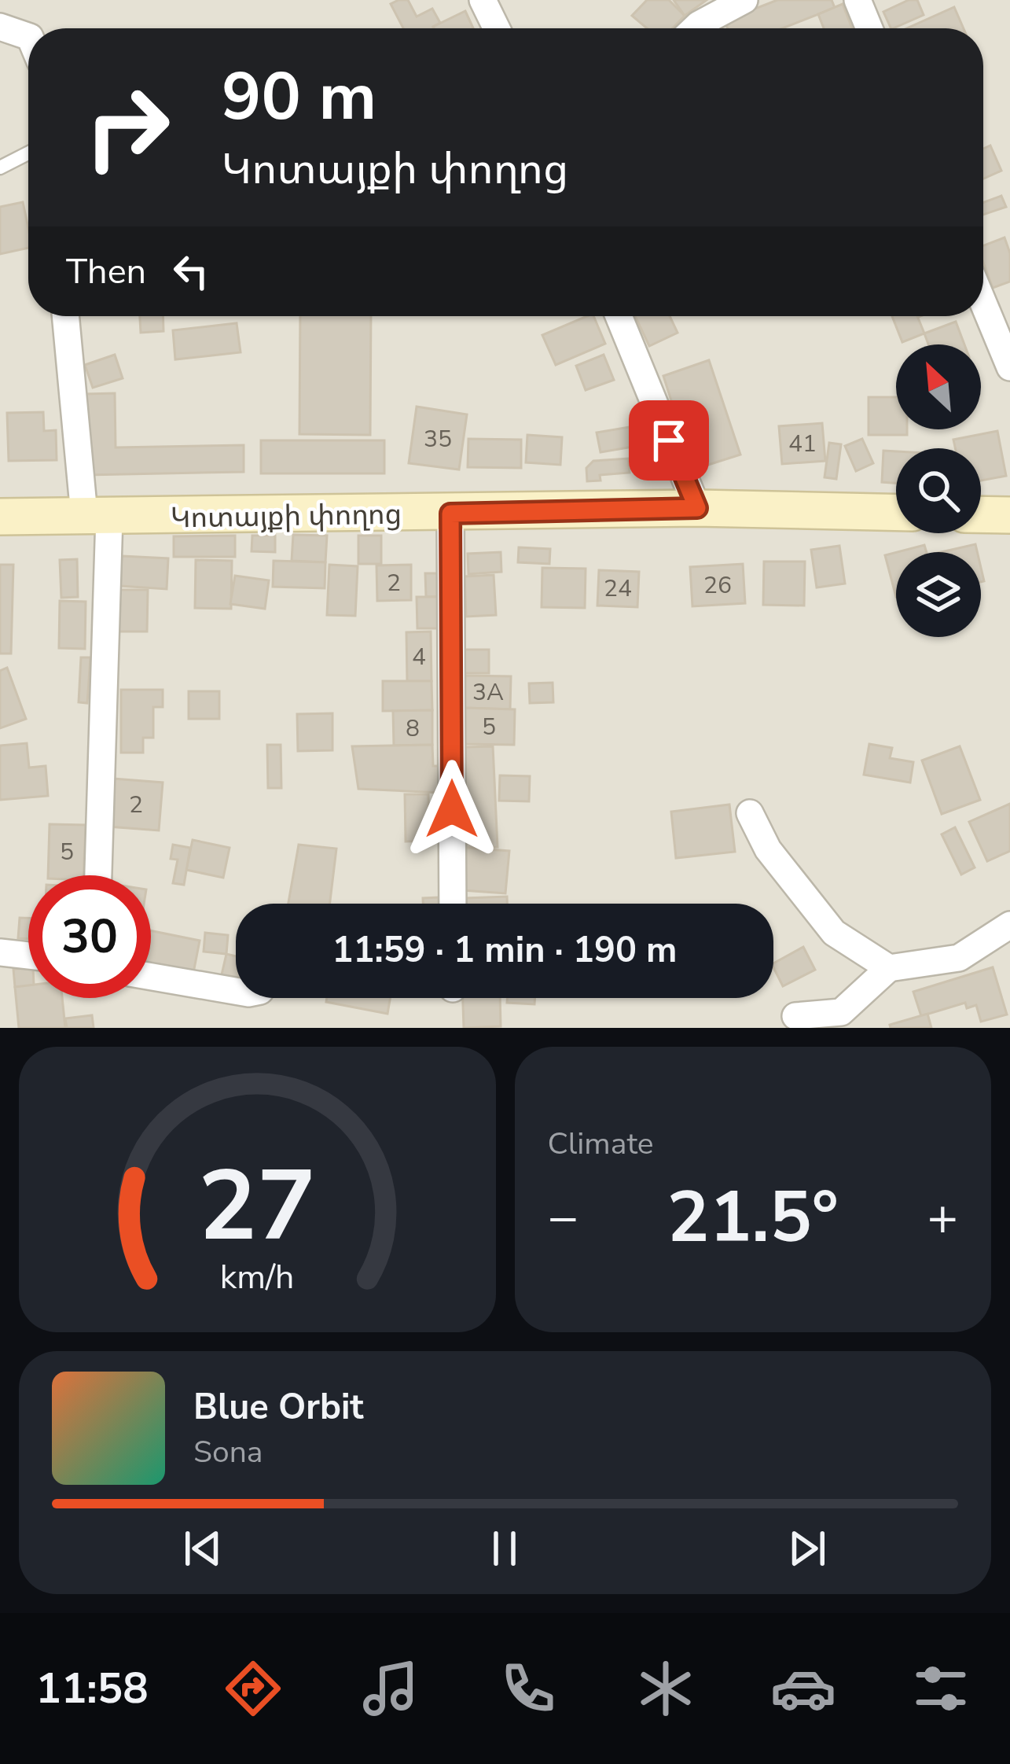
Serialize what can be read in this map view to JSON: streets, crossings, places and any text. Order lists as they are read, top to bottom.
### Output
{
  "streets": {
    "main road": ["Կոտայքի փողոց"]
  },
  "house_numbers": [
    "35",
    "41",
    "2",
    "26",
    "24",
    "4",
    "3A",
    "5",
    "8",
    "2",
    "5"
  ],
  "north": "top left",
  "page": {
    "turn": ["90 m", "Կոտայքի փողոց"],
    "then": "Then",
    "limit": "30",
    "trip": "11:59 · 1 min · 190 m",
    "tile": "Climate",
    "heat": ["−", "21.5°", "+"],
    "song": ["Blue Orbit", "Sona"],
    "tabs": "11:58",
    "gauge": ["27", "km/h"]
  }
}
